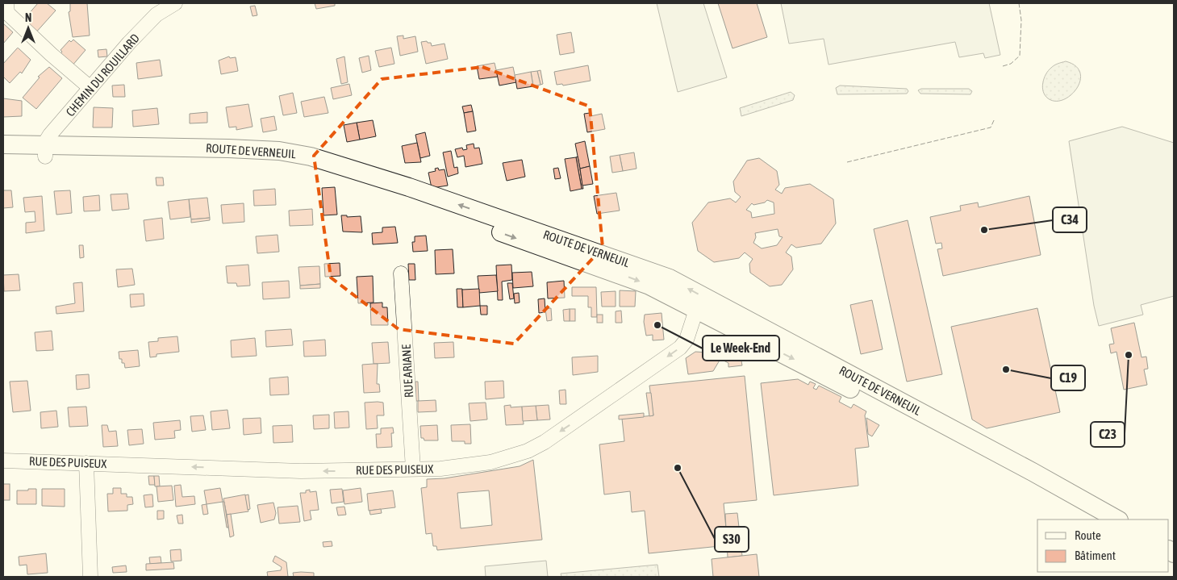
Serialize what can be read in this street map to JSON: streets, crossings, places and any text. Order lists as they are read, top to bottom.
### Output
{
  "streets": {
    "main road": ["ROUTE DE VERNEUIL"],
    "street": ["CHEMIN DU ROUILLARD", "RUE ARIANE", "RUE DES PUISEUX"]
  },
  "crossings": [
    ["CHEMIN DU ROUILLARD", "ROUTE DE VERNEUIL"],
    ["ROUTE DE VERNEUIL", "RUE DES PUISEUX"],
    ["RUE ARIANE", "RUE DES PUISEUX"]
  ],
  "one_way": ["RUE DES PUISEUX"],
  "places": [
    "C34",
    "Le Week-End",
    "C23",
    "C19",
    "S30"
  ],
  "legend": ["Route", "Bâtiment"],
  "north": "top"
}
